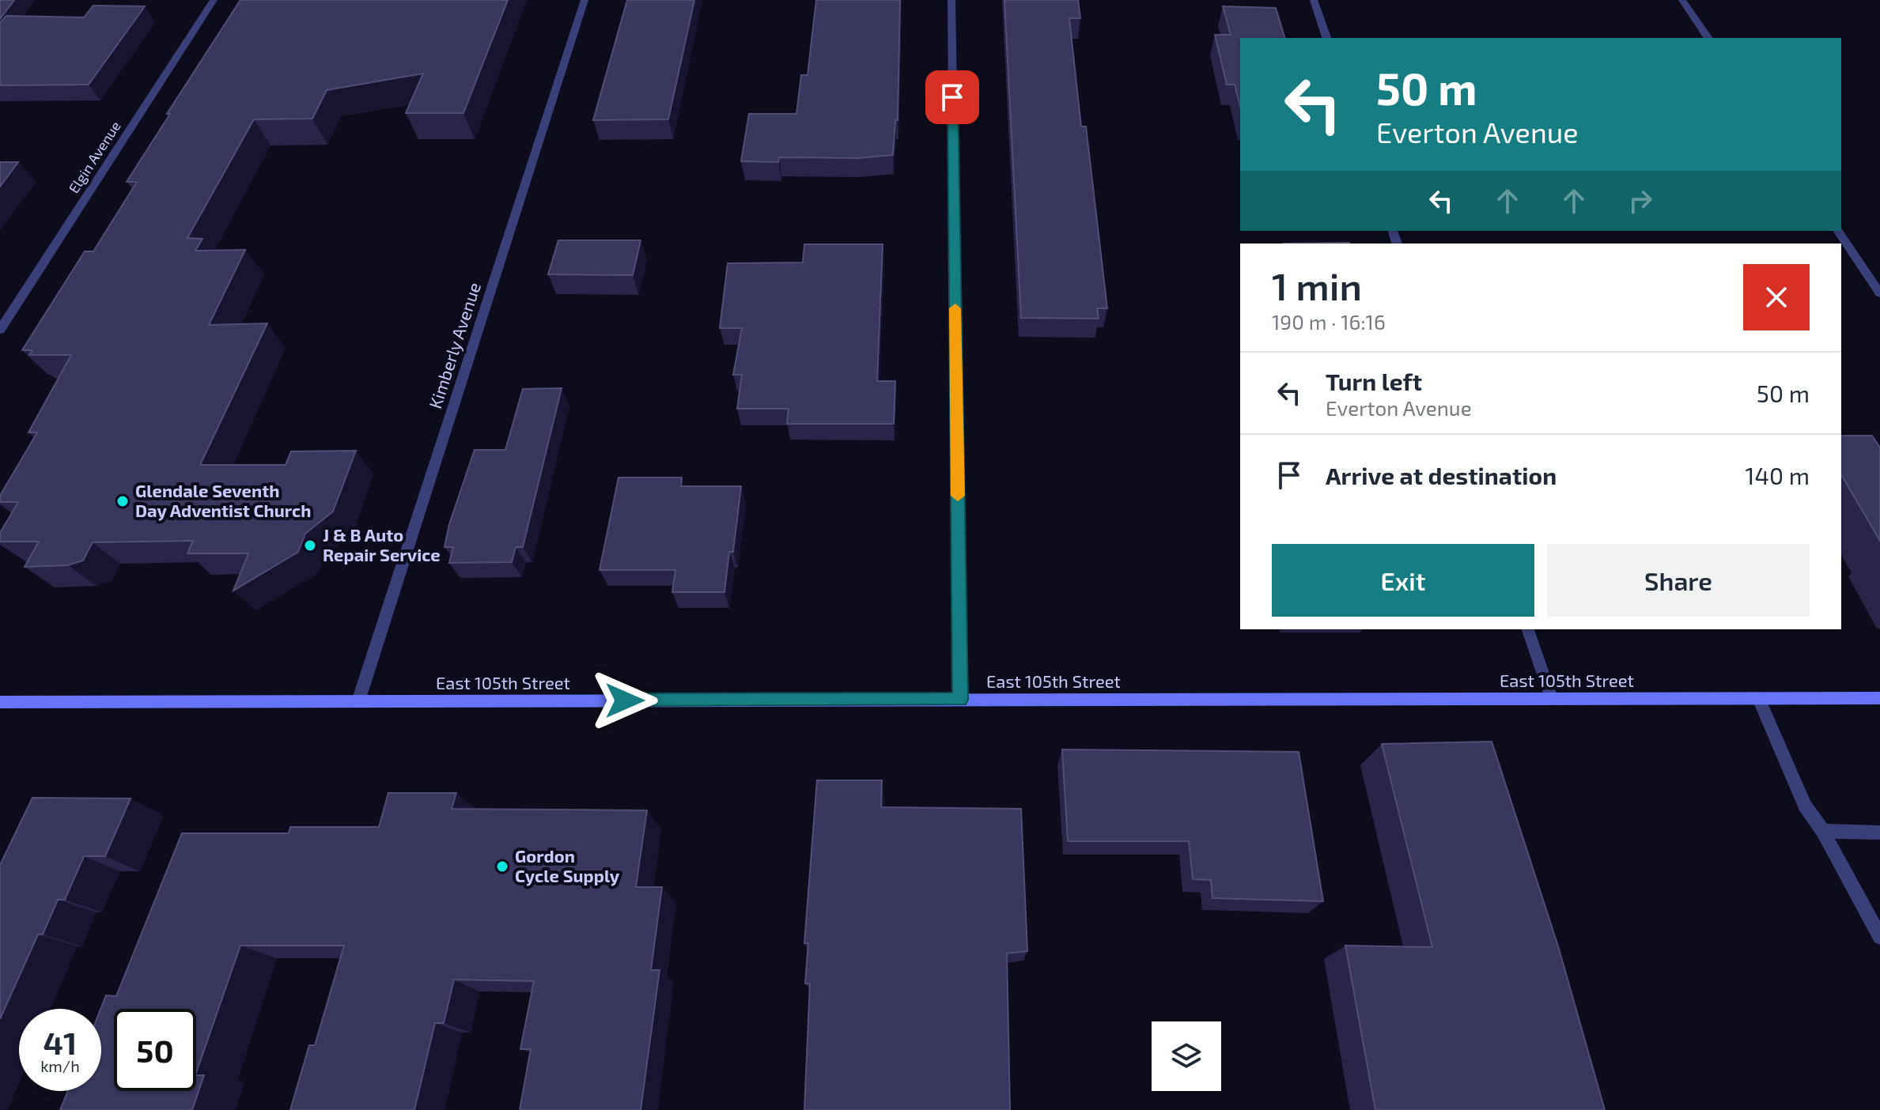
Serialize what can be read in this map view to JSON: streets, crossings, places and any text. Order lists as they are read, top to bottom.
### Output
{
  "streets": {
    "main road": ["East 105th Street"],
    "street": ["Elgin Avenue", "Kimberly Avenue"]
  },
  "crossings": [
    ["Kimberly Avenue", "East 105th Street"]
  ],
  "places": ["Glendale Seventh Day Adventist Church", "J & B Auto Repair Service", "Gordon Cycle Supply"],
  "page": {
    "turn": ["50 m", "Everton Avenue"],
    "heading": ["1 min", "190 m · 16:16"],
    "list": [
      {
        "name": "Turn left",
        "note": "Everton Avenue",
        "value": "50 m"
      },
      {
        "name": "Arrive at destination",
        "value": "140 m"
      }
    ],
    "buttons": ["Exit", "Share"],
    "speed": "41 km/h",
    "limit": "50"
  }
}
